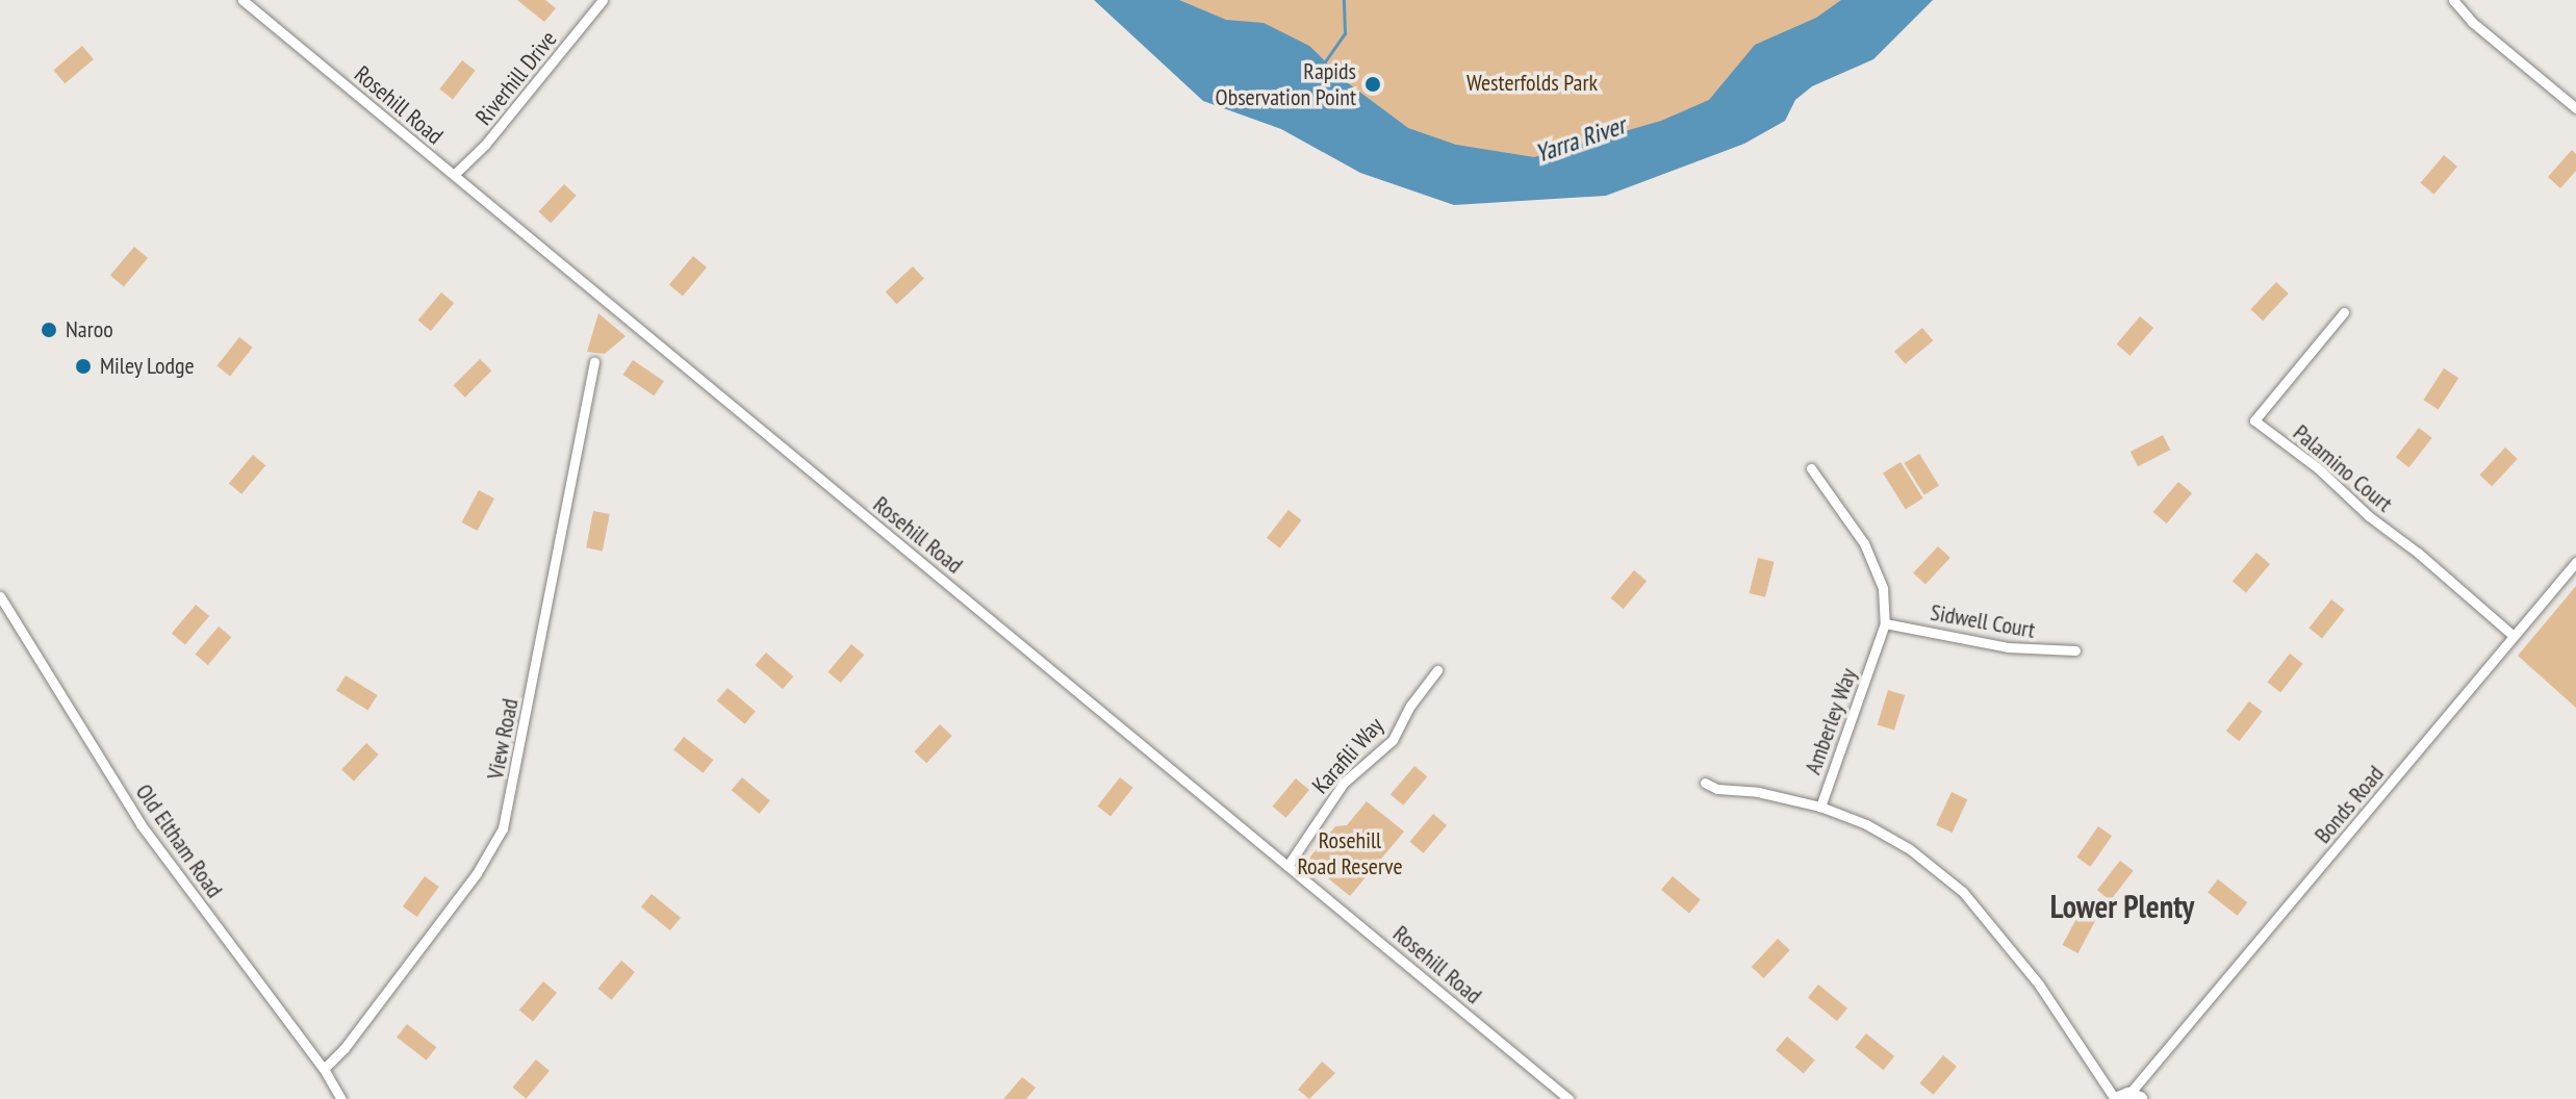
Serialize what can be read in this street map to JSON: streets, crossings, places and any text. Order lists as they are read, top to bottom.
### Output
{
  "streets": {
    "street": [
      "Riverhill Drive",
      "Rosehill Road",
      "Palamino Court",
      "Sidwell Court",
      "Amberley Way",
      "View Road",
      "Karafili Way",
      "Bonds Road",
      "Old Eltham Road"
    ]
  },
  "crossings": [
    ["Riverhill Drive", "Rosehill Road"],
    ["Rosehill Road", "Karafili Way"],
    ["Palamino Court", "Bonds Road"],
    ["Sidwell Court", "Amberley Way"],
    ["Amberley Way", "Bonds Road"],
    ["View Road", "Old Eltham Road"]
  ],
  "districts": ["Lower Plenty"],
  "water": ["Yarra River"],
  "parks": ["Westerfolds Park", "Rosehill Road Reserve"],
  "places": ["Rapids Observation Point", "Naroo", "Miley Lodge"]
}
